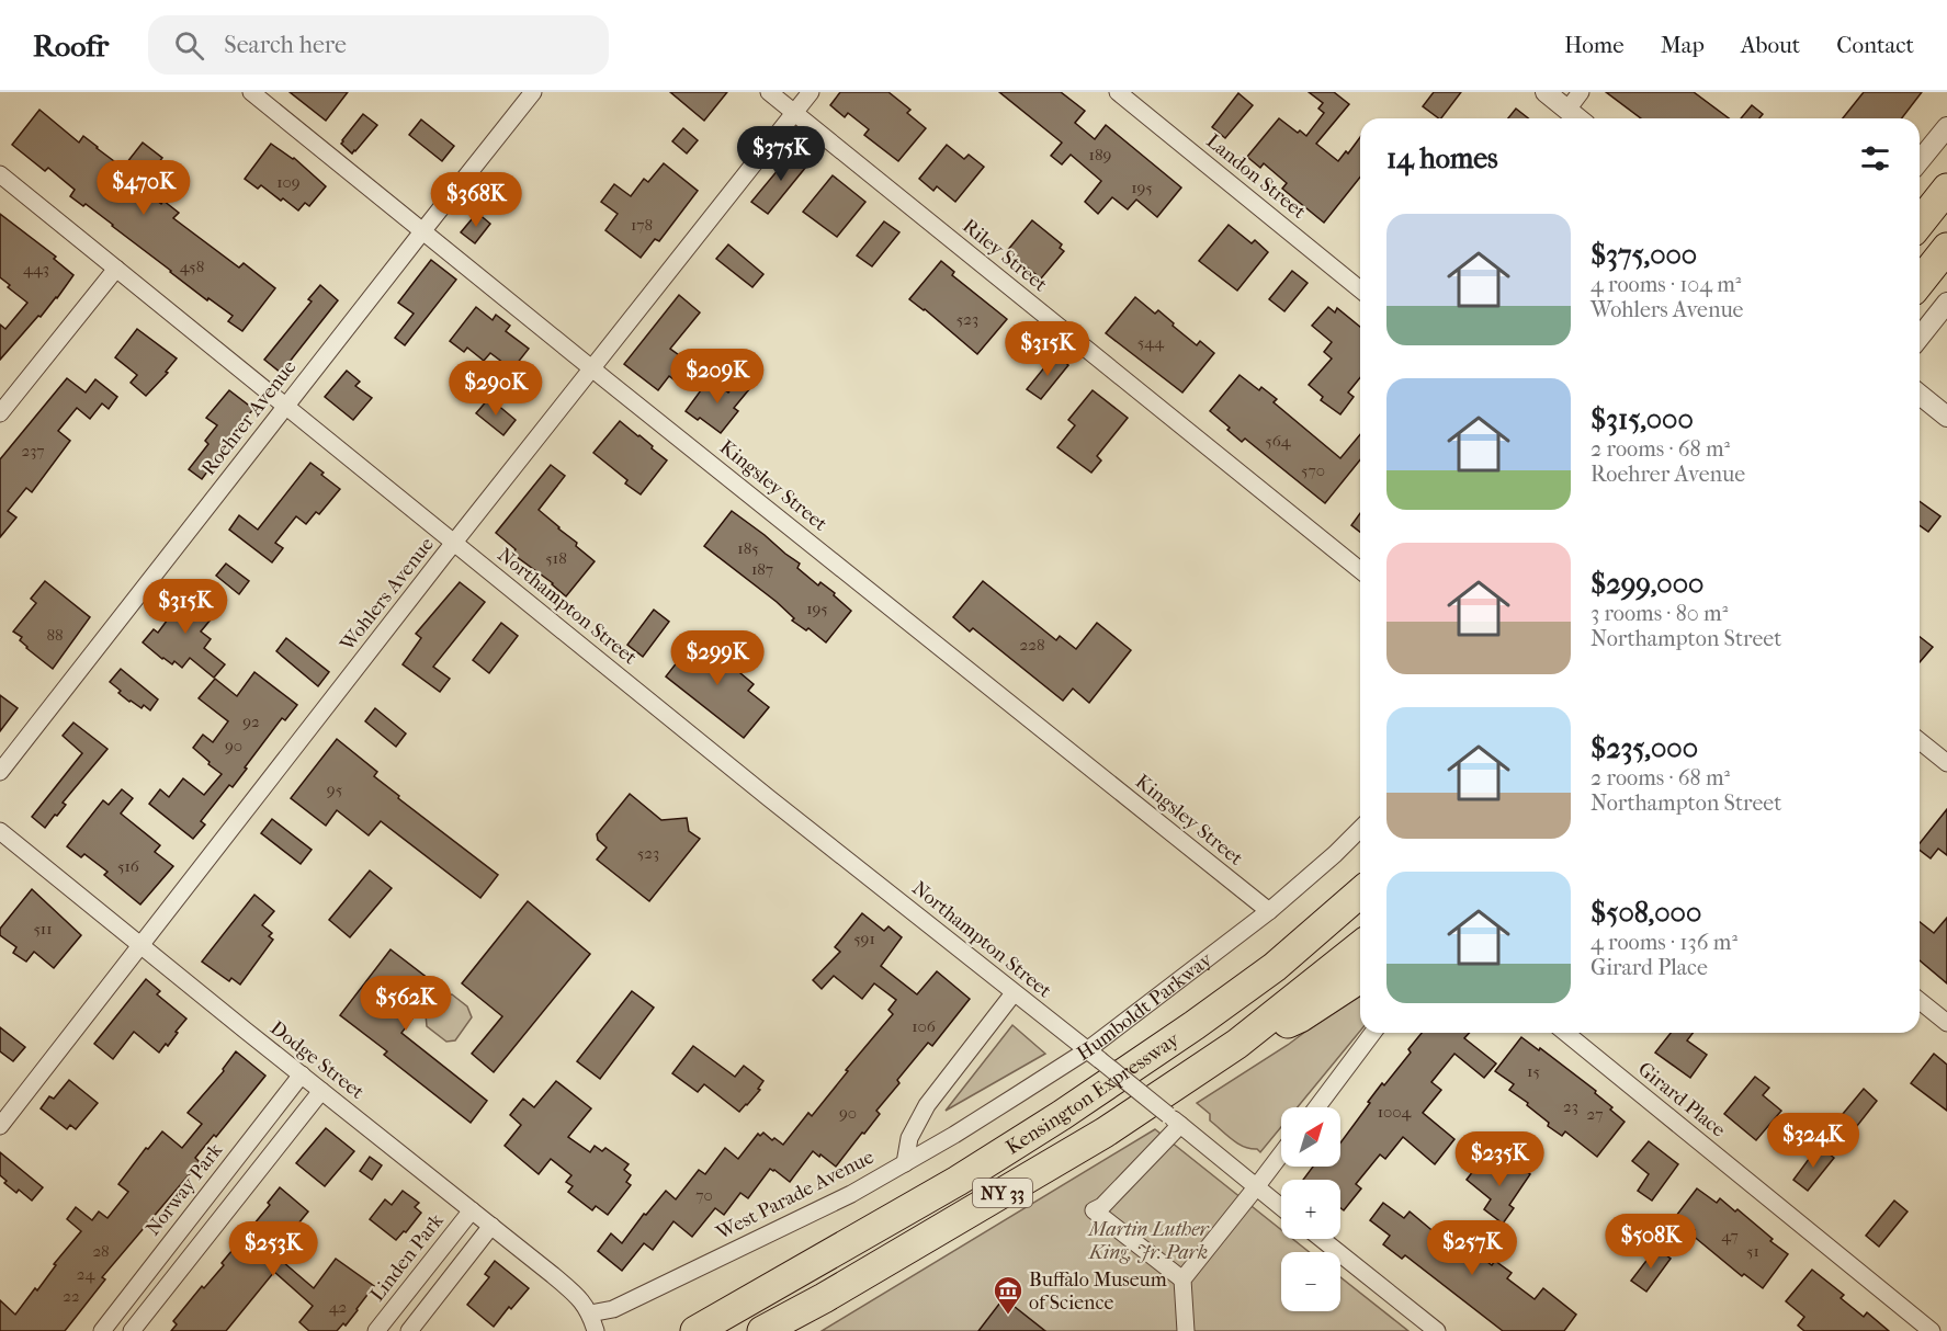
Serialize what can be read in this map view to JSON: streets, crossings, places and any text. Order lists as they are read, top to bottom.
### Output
{
  "streets": {
    "highway": ["Kensington Expressway", "NY 33"],
    "street": [
      "Landon Street",
      "Riley Street",
      "Roehrer Avenue",
      "Kingsley Street",
      "Wohlers Avenue",
      "Northampton Street",
      "Humboldt Parkway",
      "Dodge Street",
      "Girard Place",
      "Norway Park",
      "West Parade Avenue",
      "Linden Park"
    ]
  },
  "crossings": [
    ["Riley Street", "Wohlers Avenue"],
    ["Roehrer Avenue", "Kingsley Street"],
    ["Roehrer Avenue", "Northampton Street"],
    ["Kingsley Street", "Wohlers Avenue"],
    ["Kingsley Street", "Humboldt Parkway"],
    ["Wohlers Avenue", "Northampton Street"],
    ["Wohlers Avenue", "Dodge Street"],
    ["Northampton Street", "Humboldt Parkway"],
    ["Northampton Street", "West Parade Avenue"],
    ["Humboldt Parkway", "West Parade Avenue"],
    ["Dodge Street", "Norway Park"],
    ["Dodge Street", "West Parade Avenue"],
    ["Dodge Street", "Linden Park"]
  ],
  "parks": ["Martin Luther King, Jr. Park"],
  "places": {
    "museum": ["Buffalo Museum of Science"]
  },
  "house_numbers": [
    "189",
    "109",
    "195",
    "178",
    "458",
    "443",
    "523",
    "544",
    "564",
    "237",
    "570",
    "185",
    "518",
    "187",
    "195",
    "88",
    "228",
    "92",
    "90",
    "95",
    "523",
    "516",
    "511",
    "591",
    "106",
    "15",
    "23",
    "1004",
    "90",
    "27",
    "70",
    "47",
    "28",
    "51",
    "24",
    "22",
    "42"
  ],
  "north": "top right",
  "page": {
    "header": "Roofr",
    "search": "Search here",
    "nav": [
      "Home",
      "Map",
      "About",
      "Contact"
    ],
    "heading": "14 homes",
    "price": [
      "$375K",
      "$470K",
      "$368K",
      "$315K",
      "$209K",
      "$290K",
      "$315K",
      "$299K",
      "$562K",
      "$324K",
      "$235K",
      "$508K",
      "$257K",
      "$253K"
    ],
    "list": [
      {
        "name": "$375,000",
        "note": "4 rooms · 104 m² · Wohlers Avenue"
      },
      {
        "name": "$315,000",
        "note": "2 rooms · 68 m² · Roehrer Avenue"
      },
      {
        "name": "$299,000",
        "note": "3 rooms · 80 m² · Northampton Street"
      },
      {
        "name": "$235,000",
        "note": "2 rooms · 68 m² · Northampton Street"
      },
      {
        "name": "$508,000",
        "note": "4 rooms · 136 m² · Girard Place"
      }
    ],
    "map_buttons": ["+", "−"]
  }
}
